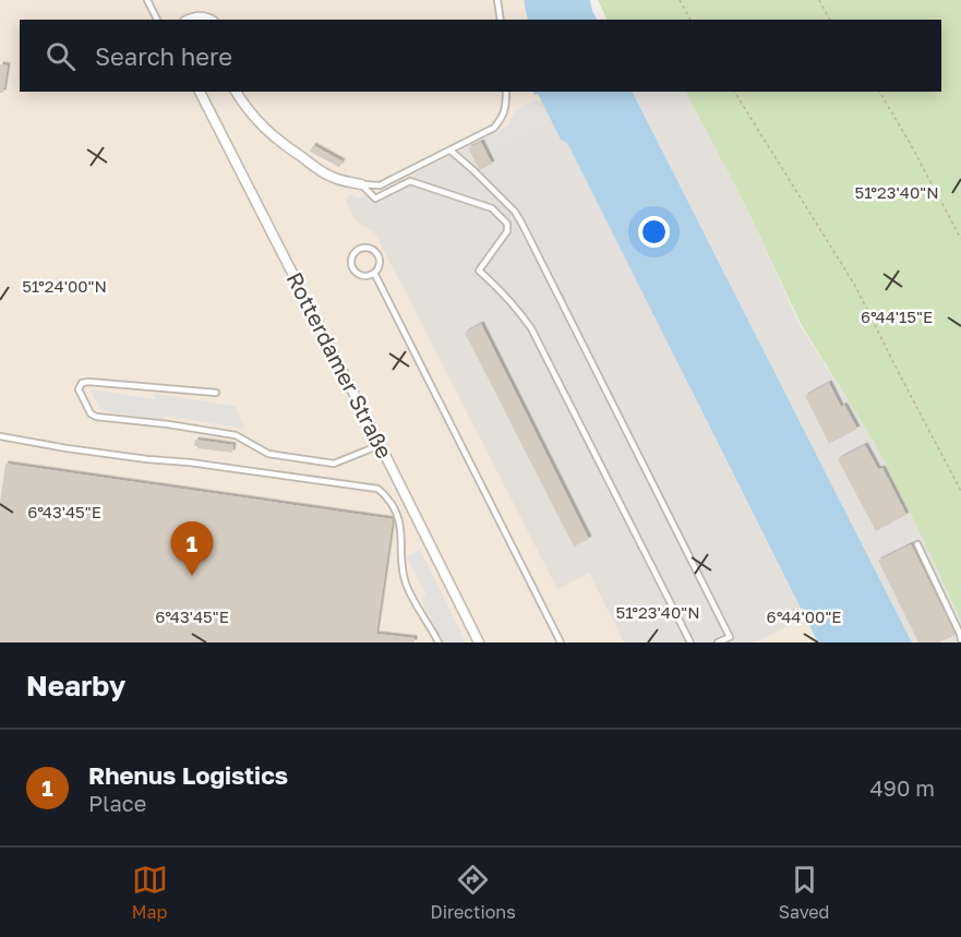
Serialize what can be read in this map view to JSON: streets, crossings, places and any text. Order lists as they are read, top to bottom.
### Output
{
  "streets": {
    "street": ["Rotterdamer Straße"]
  },
  "page": {
    "search": "Search here",
    "pins": "1",
    "heading": "Nearby",
    "list": [
      {
        "mark": "1",
        "name": "Rhenus Logistics",
        "note": "Place",
        "value": "490 m"
      }
    ],
    "nav": ["Map", "Directions", "Saved"]
  },
  "coordinates": [
    "51°23'40\"N",
    "51°24'00\"N",
    "6°44'15\"E",
    "6°43'45\"E",
    "6°44'00\"E"
  ]
}
